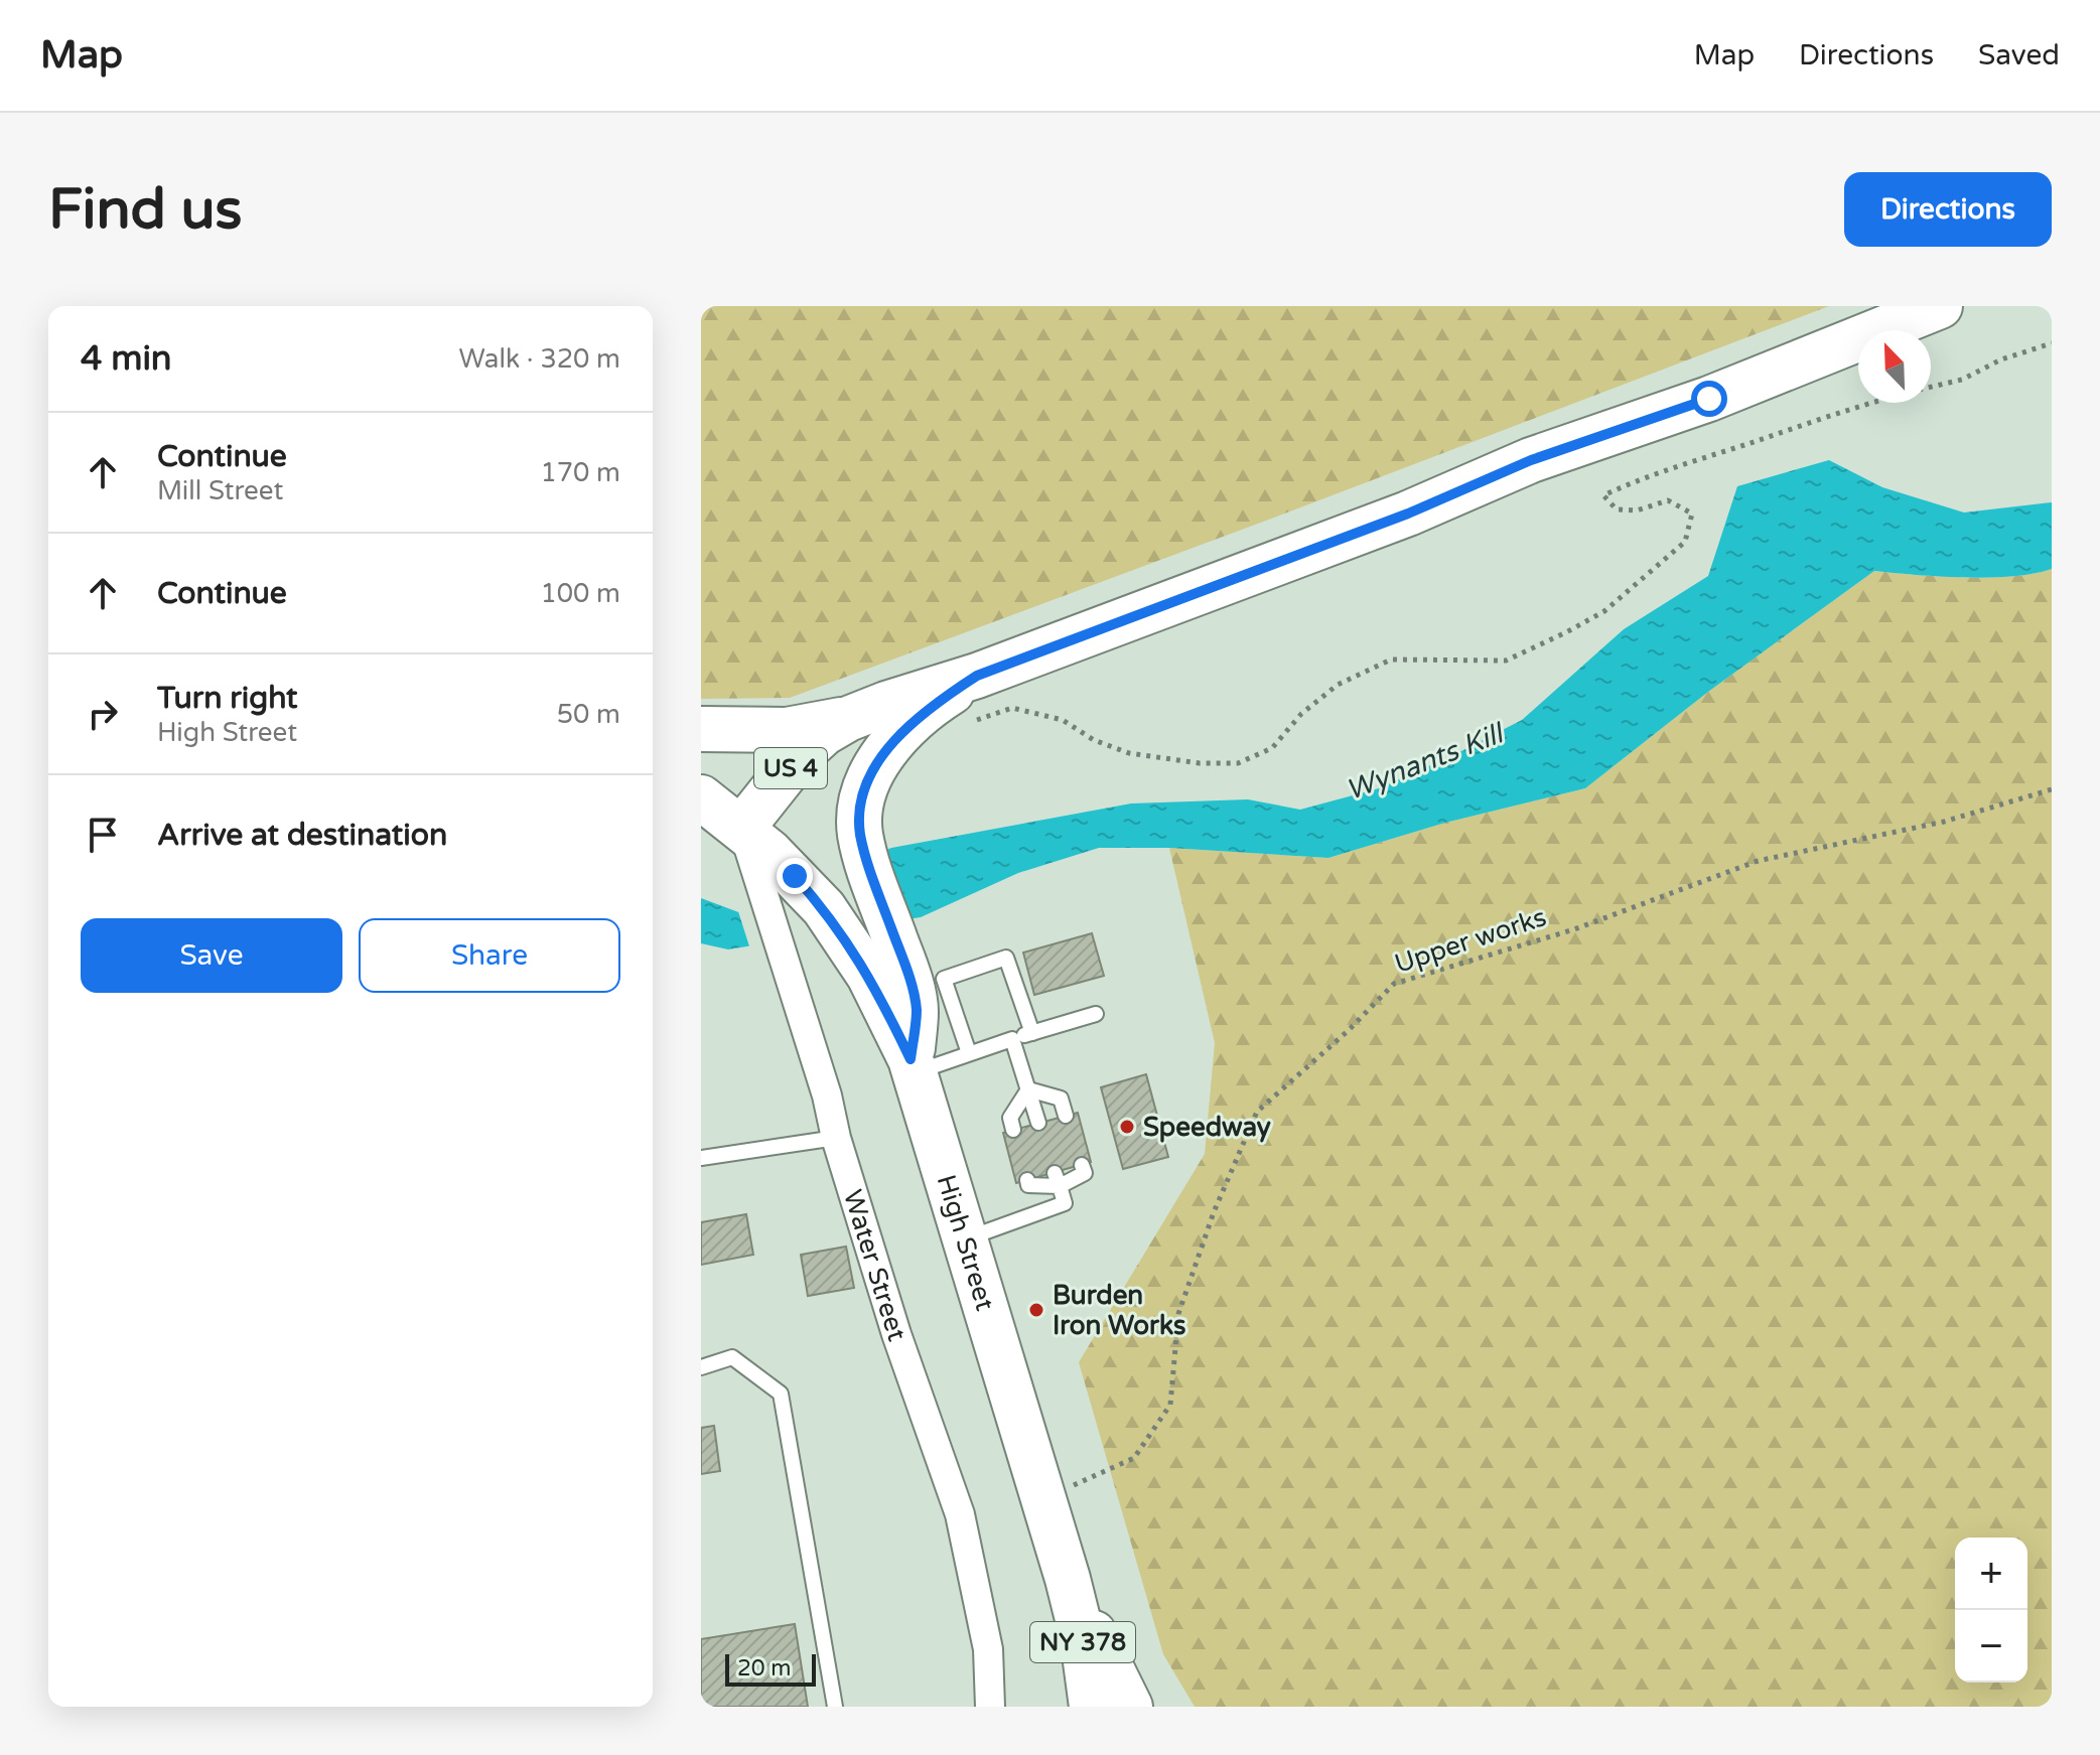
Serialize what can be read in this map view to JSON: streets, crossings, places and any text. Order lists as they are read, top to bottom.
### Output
{
  "streets": {
    "main road": ["US 4", "High Street", "NY 378"],
    "street": ["Water Street"],
    "path": ["Upper works"]
  },
  "crossings": [
    ["Upper works", "High Street"]
  ],
  "water": ["Wynants Kill"],
  "places": ["Speedway", "Burden Iron Works"],
  "scale_bar": "20 m",
  "north": "top left",
  "page": {
    "header": "Map",
    "nav": ["Map", "Directions", "Saved"],
    "buttons": [
      "Directions",
      ["Save", "Share"]
    ],
    "title": "Find us",
    "heading": ["4 min", "Walk · 320 m"],
    "list": [
      ["Continue", "Mill Street", "170 m"],
      ["Continue", "100 m"],
      ["Turn right", "High Street", "50 m"],
      "Arrive at destination"
    ],
    "map_buttons": ["+", "−"],
    "scale": "20 m"
  }
}
